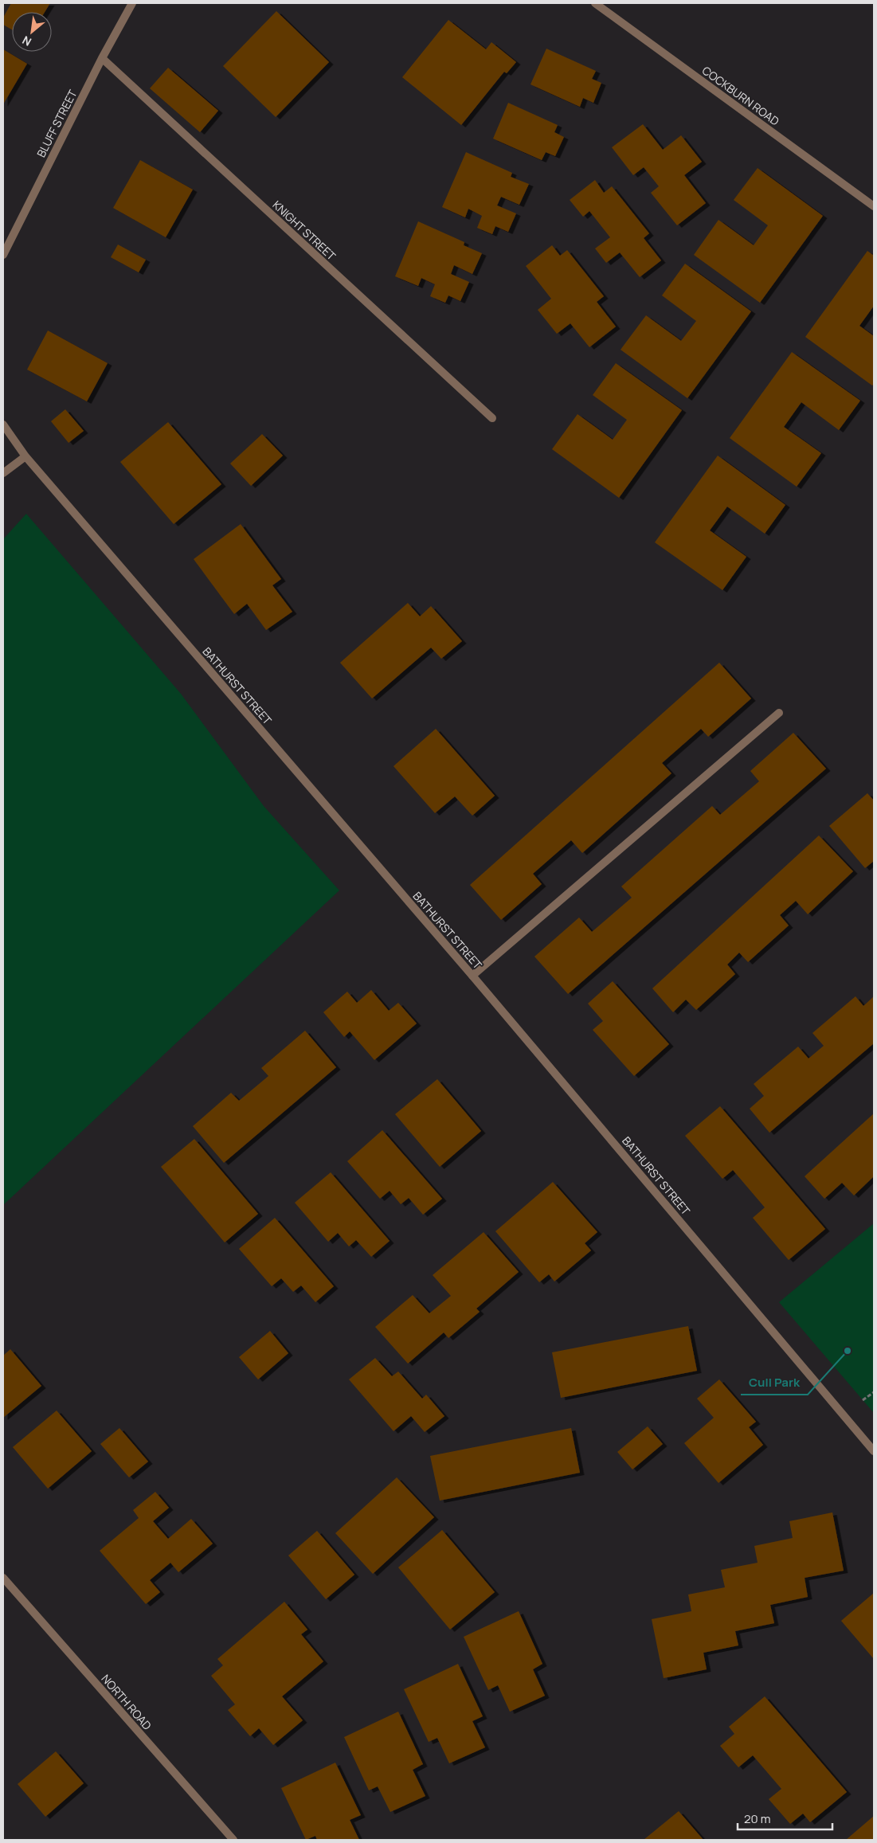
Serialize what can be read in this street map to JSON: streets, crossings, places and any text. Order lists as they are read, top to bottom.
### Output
{
  "streets": {
    "street": [
      "COCKBURN ROAD",
      "BLUFF STREET",
      "KNIGHT STREET",
      "BATHURST STREET",
      "NORTH ROAD"
    ]
  },
  "crossings": [
    ["BLUFF STREET", "KNIGHT STREET"]
  ],
  "places": ["Cull Park"],
  "scale_bar": "20 m",
  "north": "bottom left"
}
